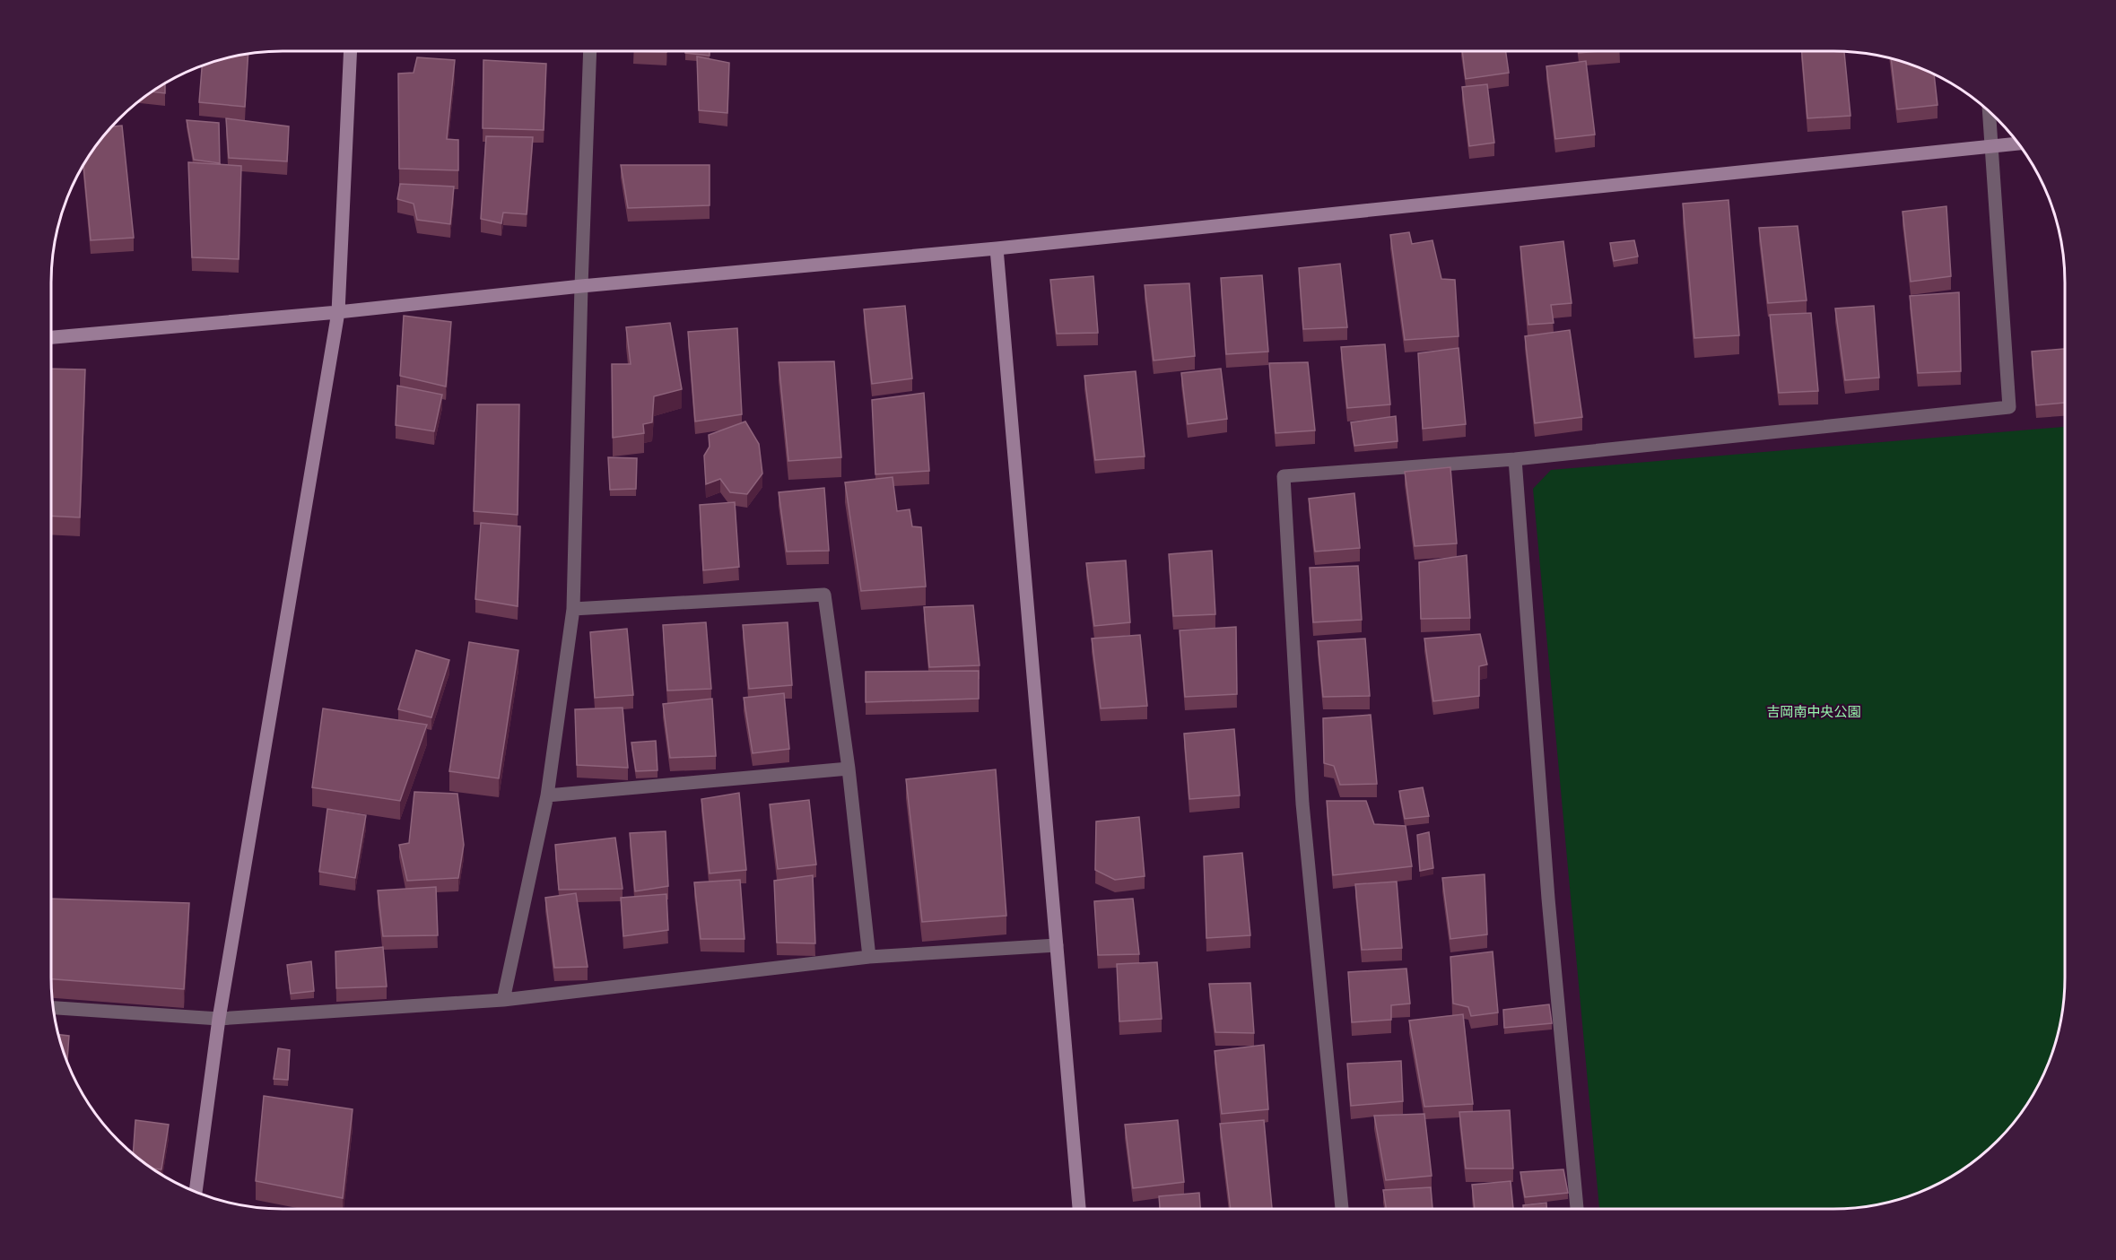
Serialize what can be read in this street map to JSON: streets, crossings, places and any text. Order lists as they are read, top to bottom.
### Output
{
  "parks": ["吉岡南中央公園"]
}
